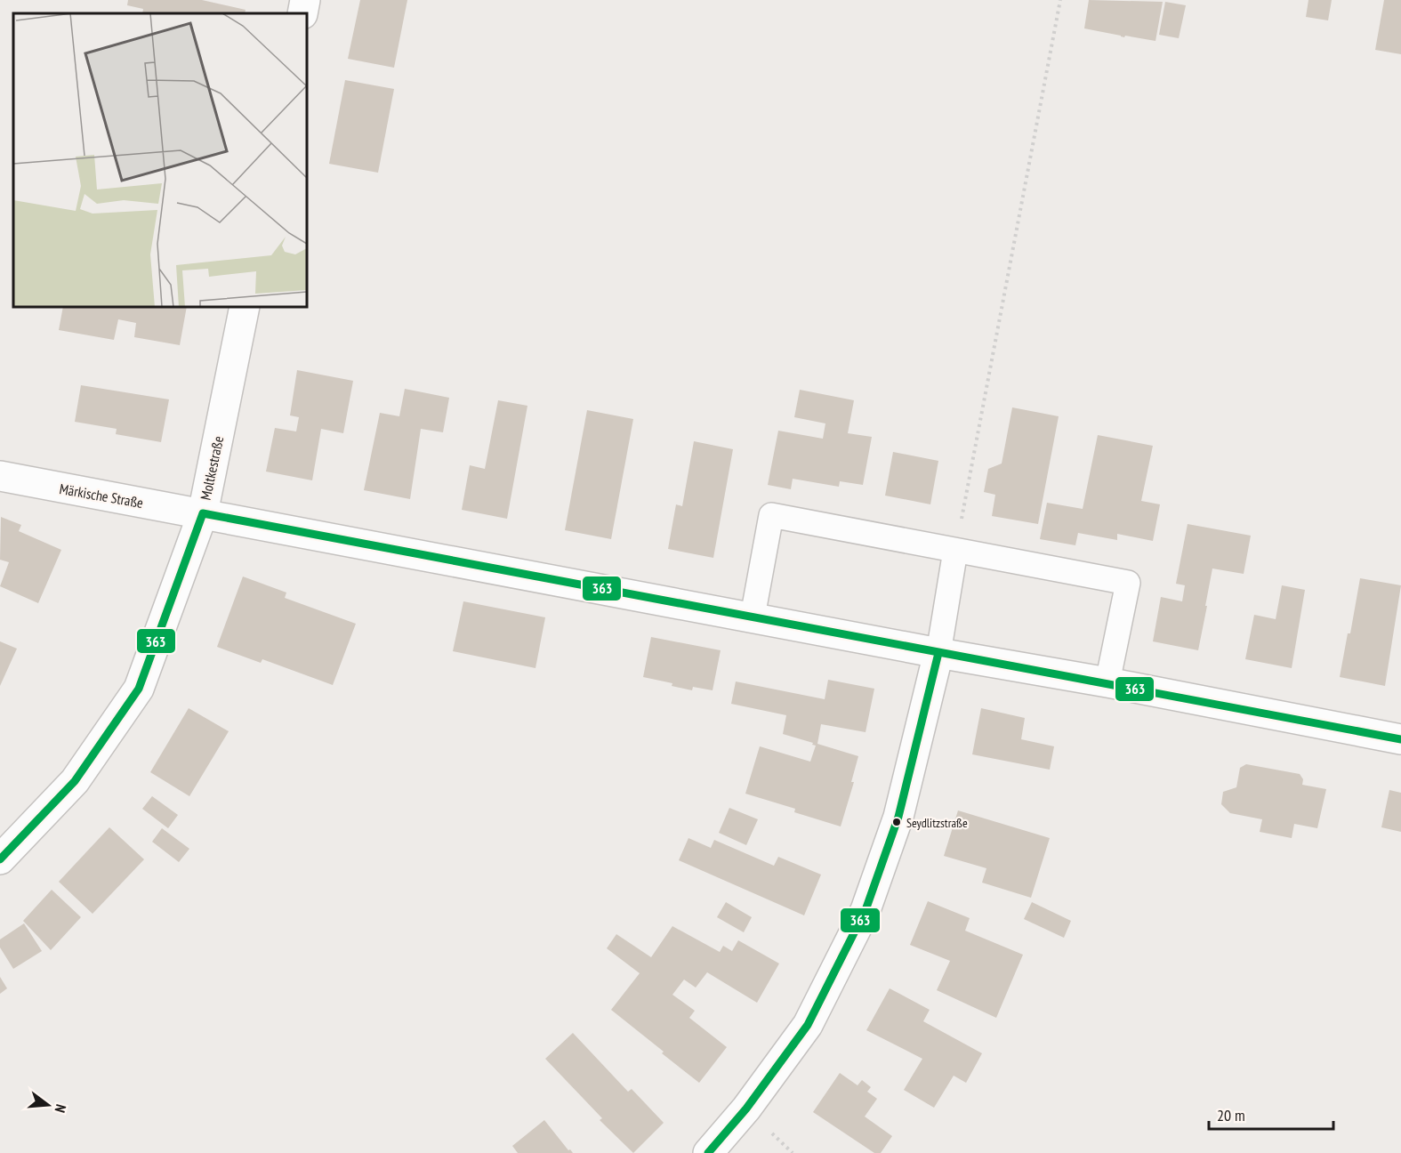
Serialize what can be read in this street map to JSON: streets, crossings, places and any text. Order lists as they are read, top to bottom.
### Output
{
  "streets": {
    "street": ["Moltkestraße", "Märkische Straße"]
  },
  "crossings": [
    ["Moltkestraße", "Märkische Straße"]
  ],
  "places": ["Seydlitzstraße"],
  "lines": ["transit line 363"],
  "scale_bar": "20 m",
  "north": "right"
}
